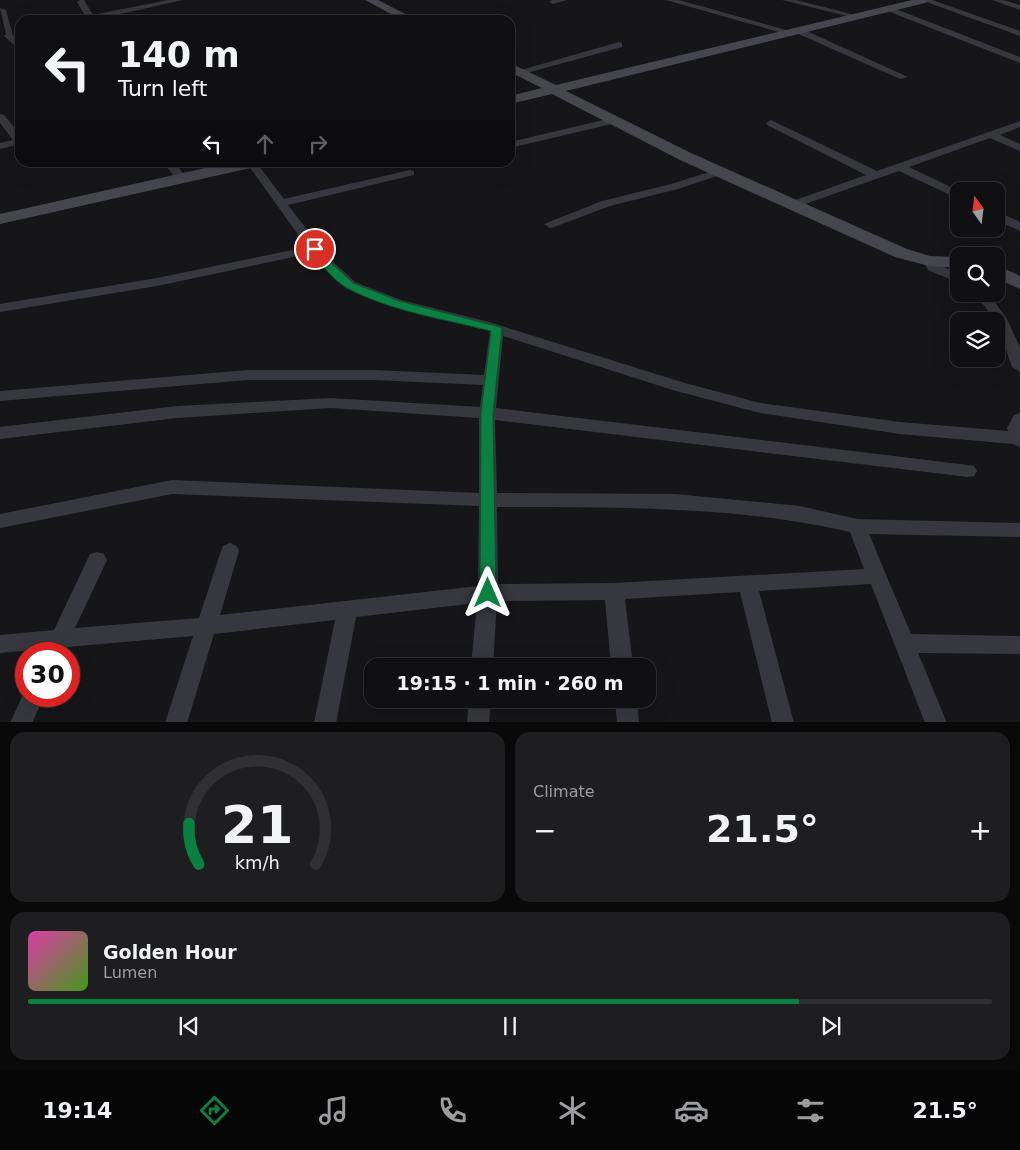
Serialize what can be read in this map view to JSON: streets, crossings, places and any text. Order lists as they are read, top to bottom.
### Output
{
  "north": "top",
  "page": {
    "turn": ["140 m", "Turn left"],
    "limit": "30",
    "trip": "19:15 · 1 min · 260 m",
    "tile": "Climate",
    "heat": ["−", "21.5°", "+"],
    "song": ["Golden Hour", "Lumen"],
    "tabs": ["19:14", "21.5°"],
    "gauge": ["21", "km/h"]
  }
}
